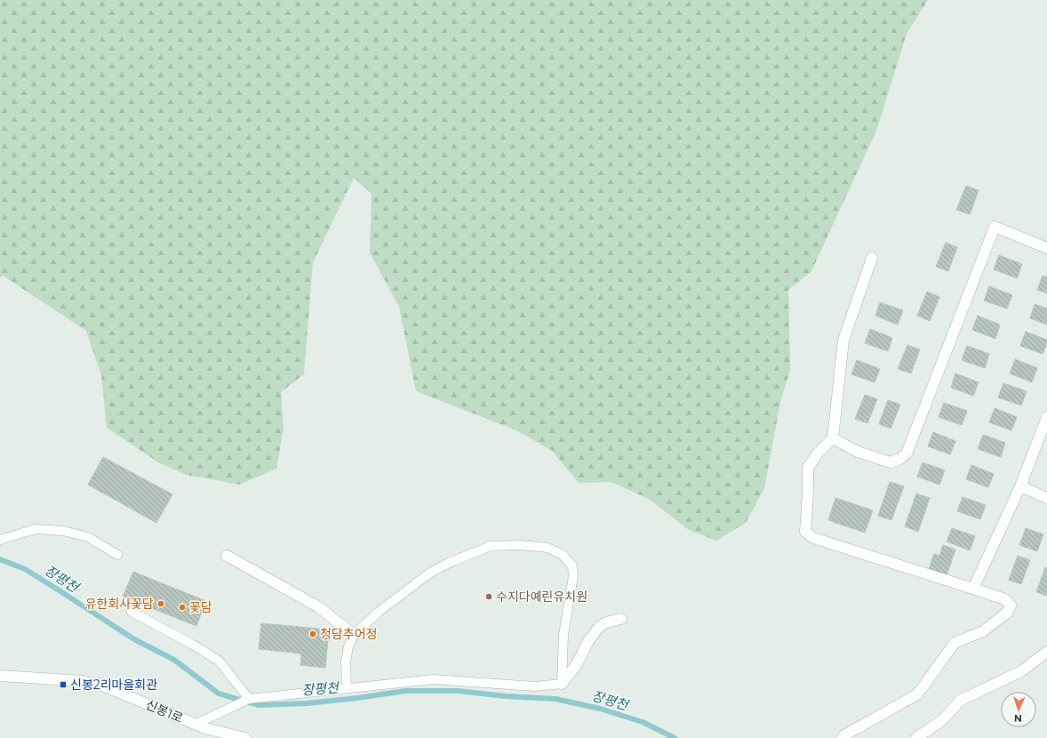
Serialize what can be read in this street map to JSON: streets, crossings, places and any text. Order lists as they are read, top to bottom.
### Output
{
  "streets": {
    "street": ["신봉1로"]
  },
  "water": ["장평천"],
  "places": {
    "other": [
      "수지다예린유치원",
      "유한회사꽃담",
      "꽃담",
      "청담추어정"
    ],
    "transit": ["신봉2리마을회관"]
  },
  "north": "bottom"
}
